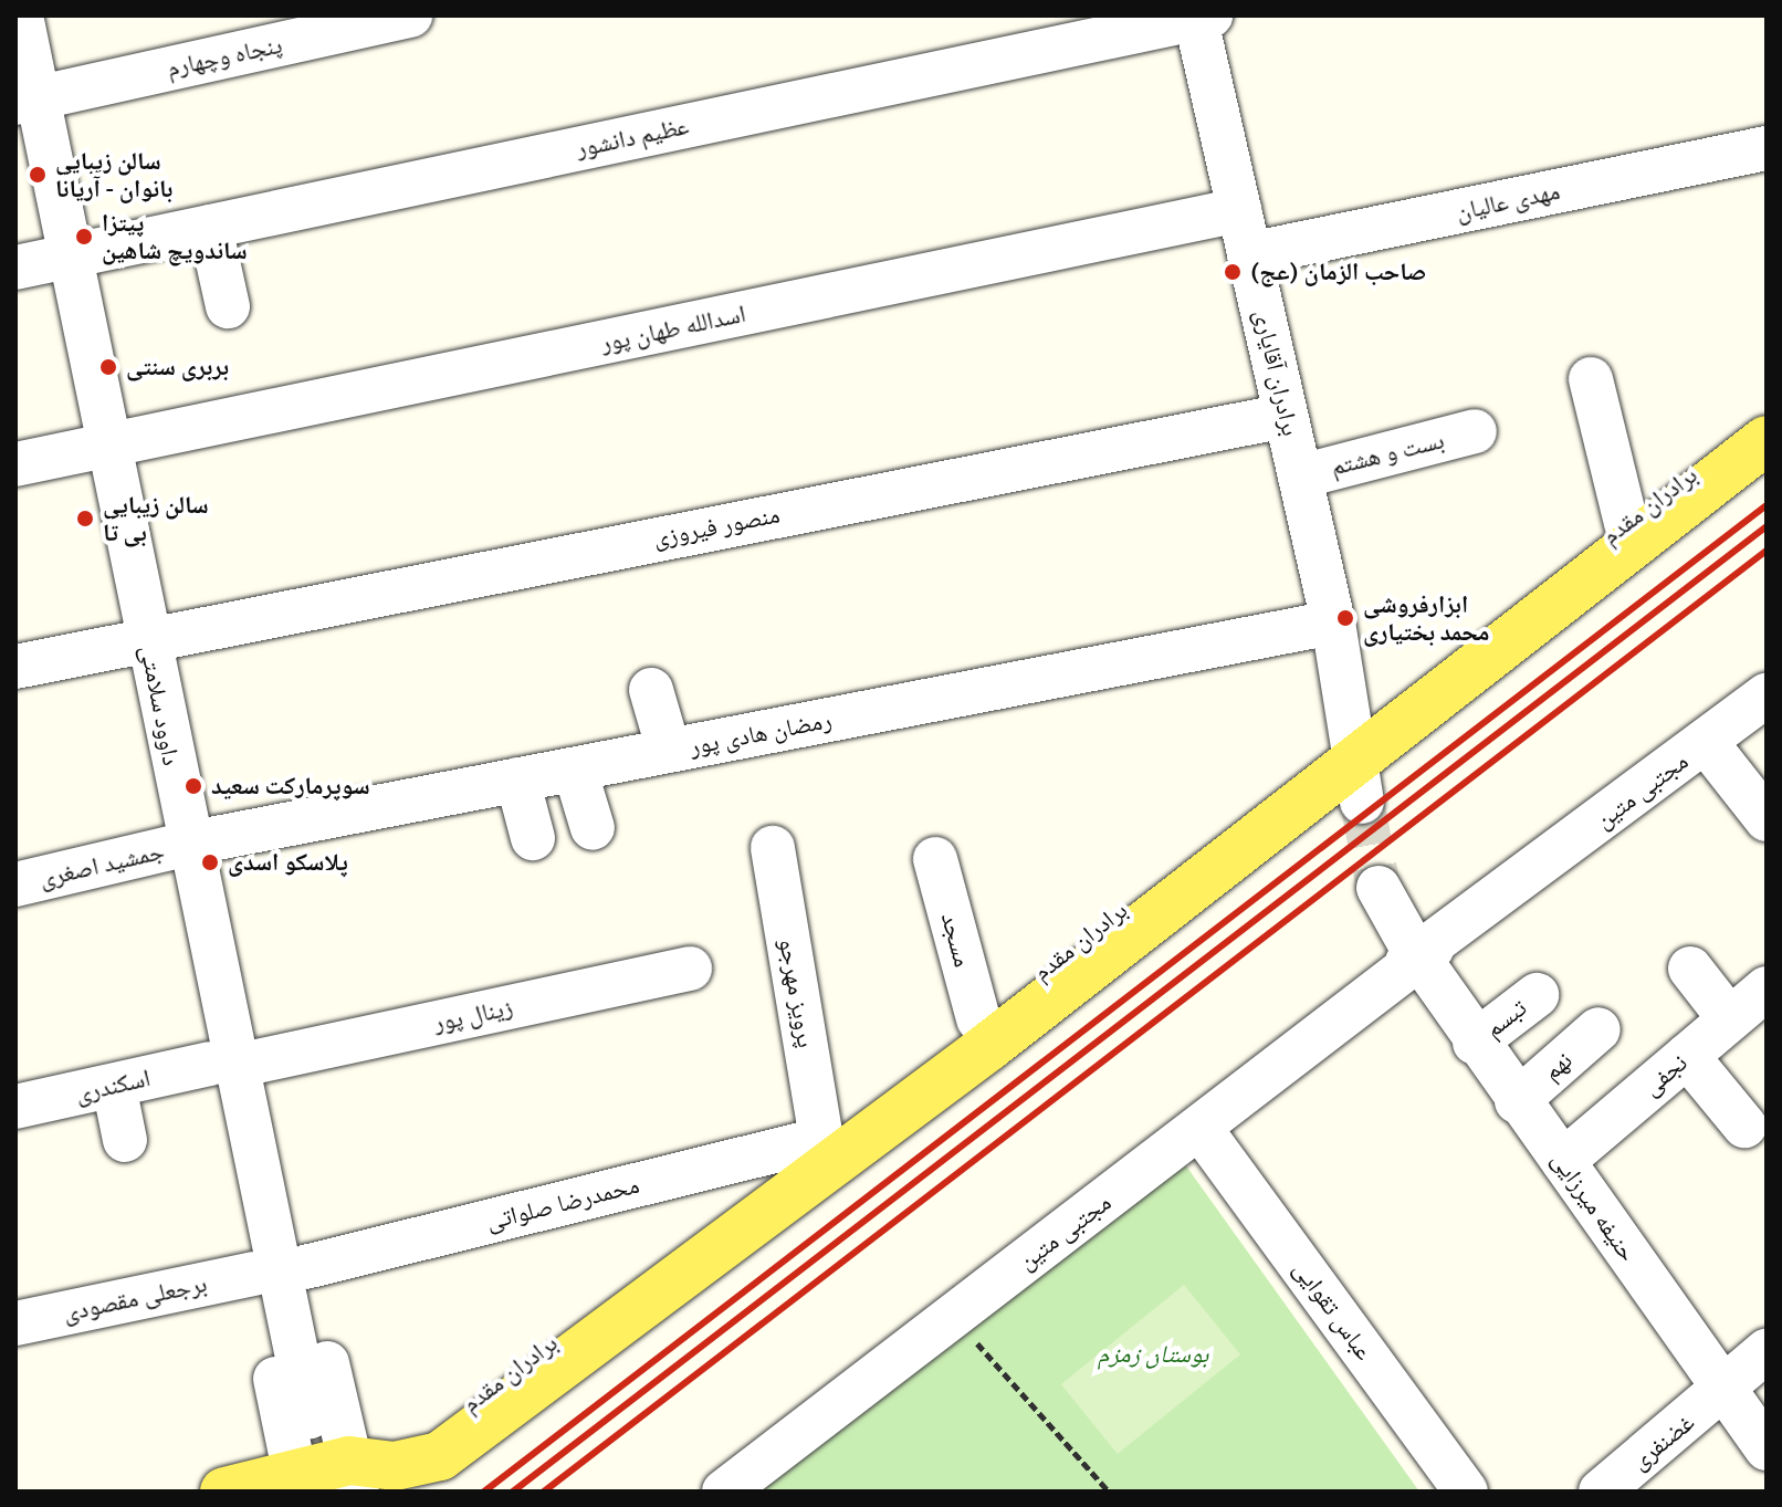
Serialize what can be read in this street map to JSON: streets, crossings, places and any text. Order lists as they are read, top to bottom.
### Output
{
  "streets": {
    "main road": ["برادران مقدم"],
    "street": [
      "پنجاه وچهارم",
      "عظیم دانشور",
      "مهدی عالیان",
      "اسدالله طهان پور",
      "برادران آقایاری",
      "بست و هشتم",
      "منصور فیروزی",
      "داوود سلامتی",
      "رمضان هادی پور",
      "مجتبی متین",
      "جمشید اصغری",
      "مسجد",
      "پرویز مهرجو",
      "زینال پور",
      "تبسم",
      "نهم",
      "نجفی",
      "اسکندری",
      "محمدرضا صلواتی",
      "حنیفه میرزایی",
      "برجعلی مقصودی",
      "عباس تقوایی",
      "غضنفری"
    ]
  },
  "crossings": [
    ["پنجاه وچهارم", "داوود سلامتی"],
    ["عظیم دانشور", "برادران آقایاری"],
    ["عظیم دانشور", "داوود سلامتی"],
    ["مهدی عالیان", "برادران آقایاری"],
    ["اسدالله طهان پور", "برادران آقایاری"],
    ["اسدالله طهان پور", "داوود سلامتی"],
    ["برادران آقایاری", "بست و هشتم"],
    ["برادران آقایاری", "برادران مقدم"],
    ["برادران آقایاری", "منصور فیروزی"],
    ["برادران آقایاری", "رمضان هادی پور"],
    ["برادران مقدم", "مسجد"],
    ["برادران مقدم", "پرویز مهرجو"],
    ["برادران مقدم", "محمدرضا صلواتی"],
    ["منصور فیروزی", "داوود سلامتی"],
    ["داوود سلامتی", "رمضان هادی پور"],
    ["داوود سلامتی", "جمشید اصغری"],
    ["رمضان هادی پور", "جمشید اصغری"],
    ["مجتبی متین", "حنیفه میرزایی"],
    ["مجتبی متین", "عباس تقوایی"],
    ["پرویز مهرجو", "محمدرضا صلواتی"],
    ["تبسم", "حنیفه میرزایی"],
    ["نهم", "حنیفه میرزایی"],
    ["نجفی", "حنیفه میرزایی"],
    ["حنیفه میرزایی", "غضنفری"]
  ],
  "parks": ["بوستان زمزم"],
  "places": [
    "سالن زیبایی بانوان - آریانا",
    "پیتزا ساندویچ شاهین",
    "صاحب الزمان (عج)",
    "بربری سنتی",
    "سالن زیبایی بی تا",
    "ابزارفروشی محمد بختیاری",
    "سوپرمارکت سعید",
    "پلاسکو اسدی"
  ]
}
